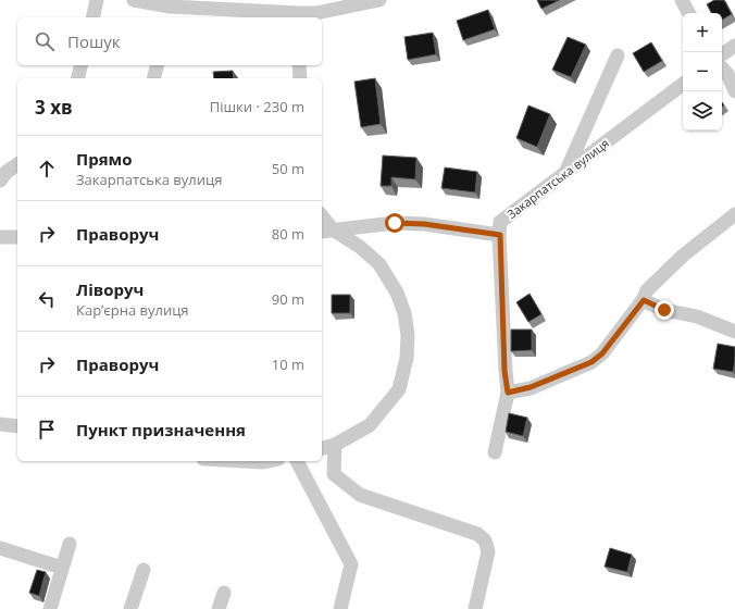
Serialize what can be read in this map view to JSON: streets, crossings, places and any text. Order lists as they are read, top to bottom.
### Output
{
  "streets": {
    "street": ["Закарпатська вулиця"]
  },
  "page": {
    "map_buttons": ["+", "−"],
    "search": "Пошук",
    "heading": ["3 хв", "Пішки · 230 m"],
    "list": [
      ["Прямо", "Закарпатська вулиця", "50 m"],
      ["Праворуч", "80 m"],
      ["Ліворуч", "Карʼєрна вулиця", "90 m"],
      ["Праворуч", "10 m"],
      "Пункт призначення"
    ]
  }
}
